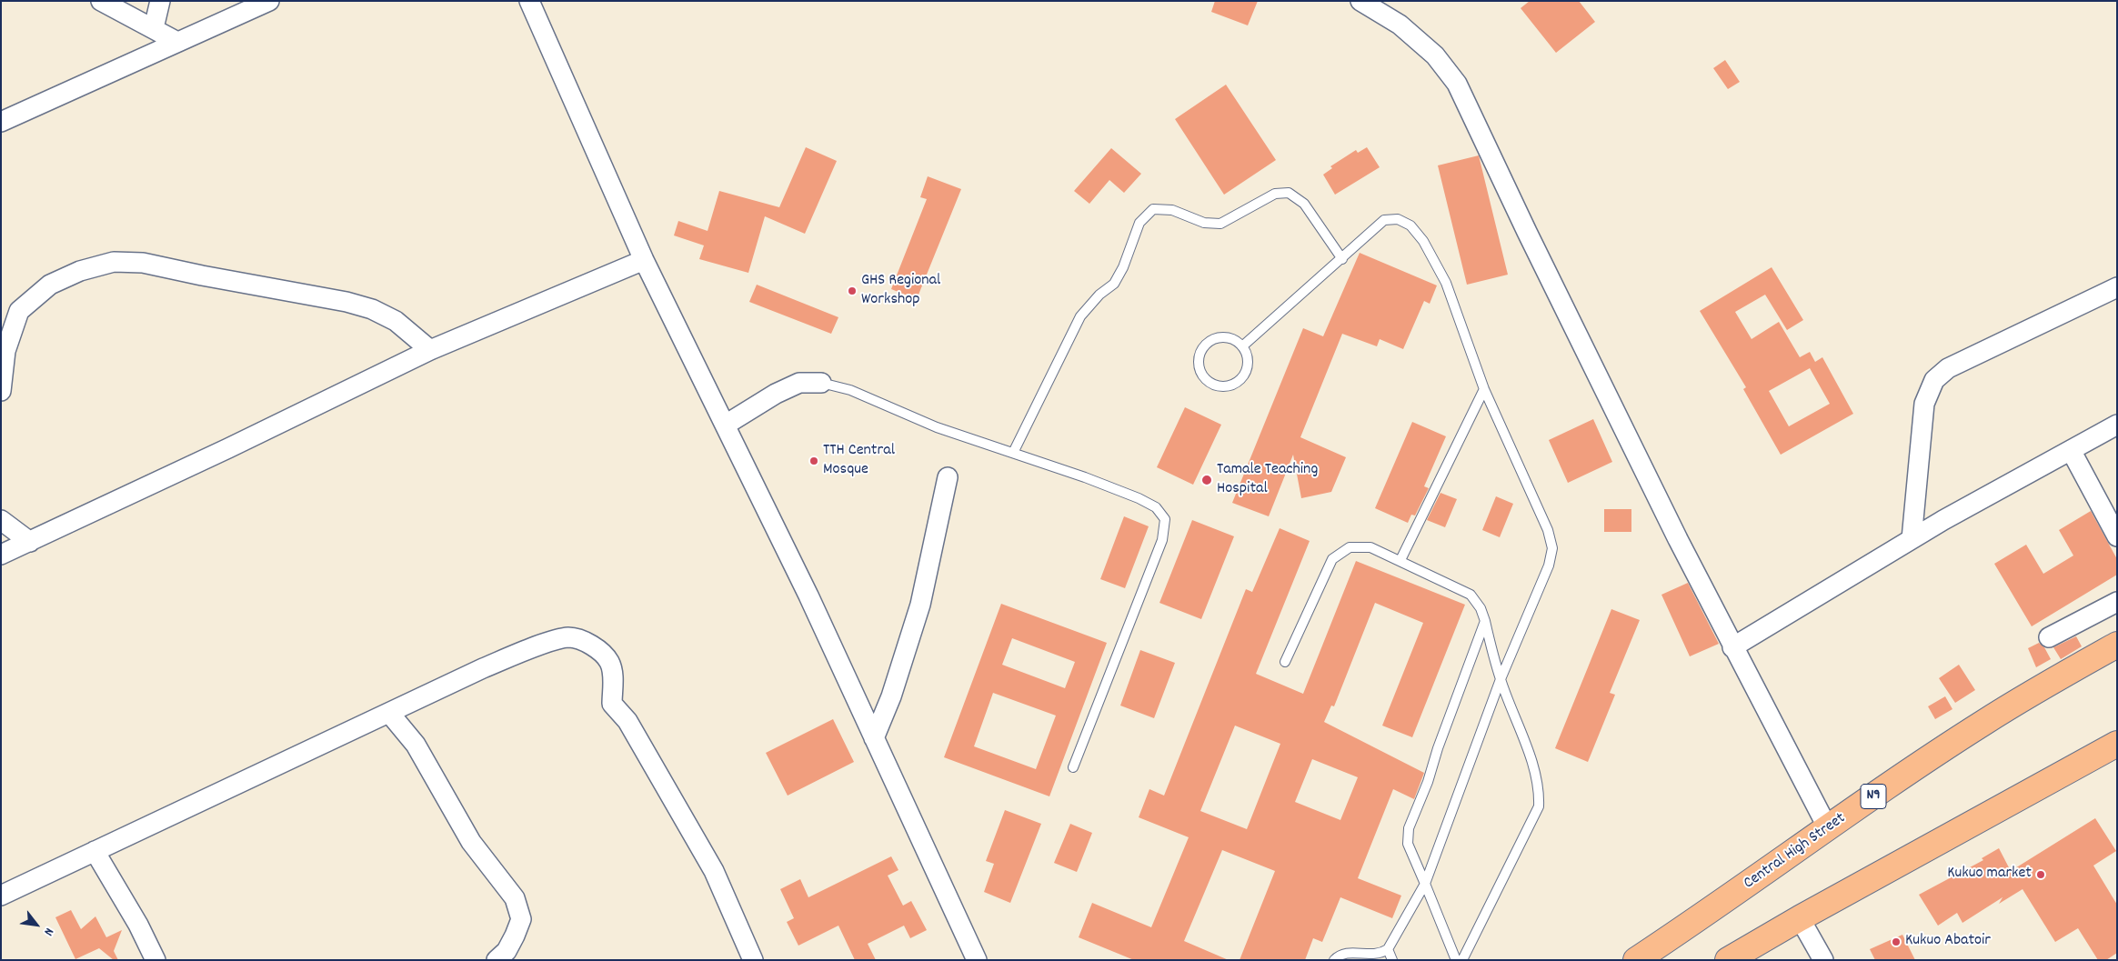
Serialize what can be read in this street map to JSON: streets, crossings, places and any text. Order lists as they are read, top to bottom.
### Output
{
  "streets": {
    "highway": ["N9", "Central High Street"]
  },
  "places": [
    "GHS Regional Workshop",
    "TTH Central Mosque",
    "Tamale Teaching Hospital",
    "Kukuo market",
    "Kukuo Abatoir"
  ],
  "north": "bottom right"
}
